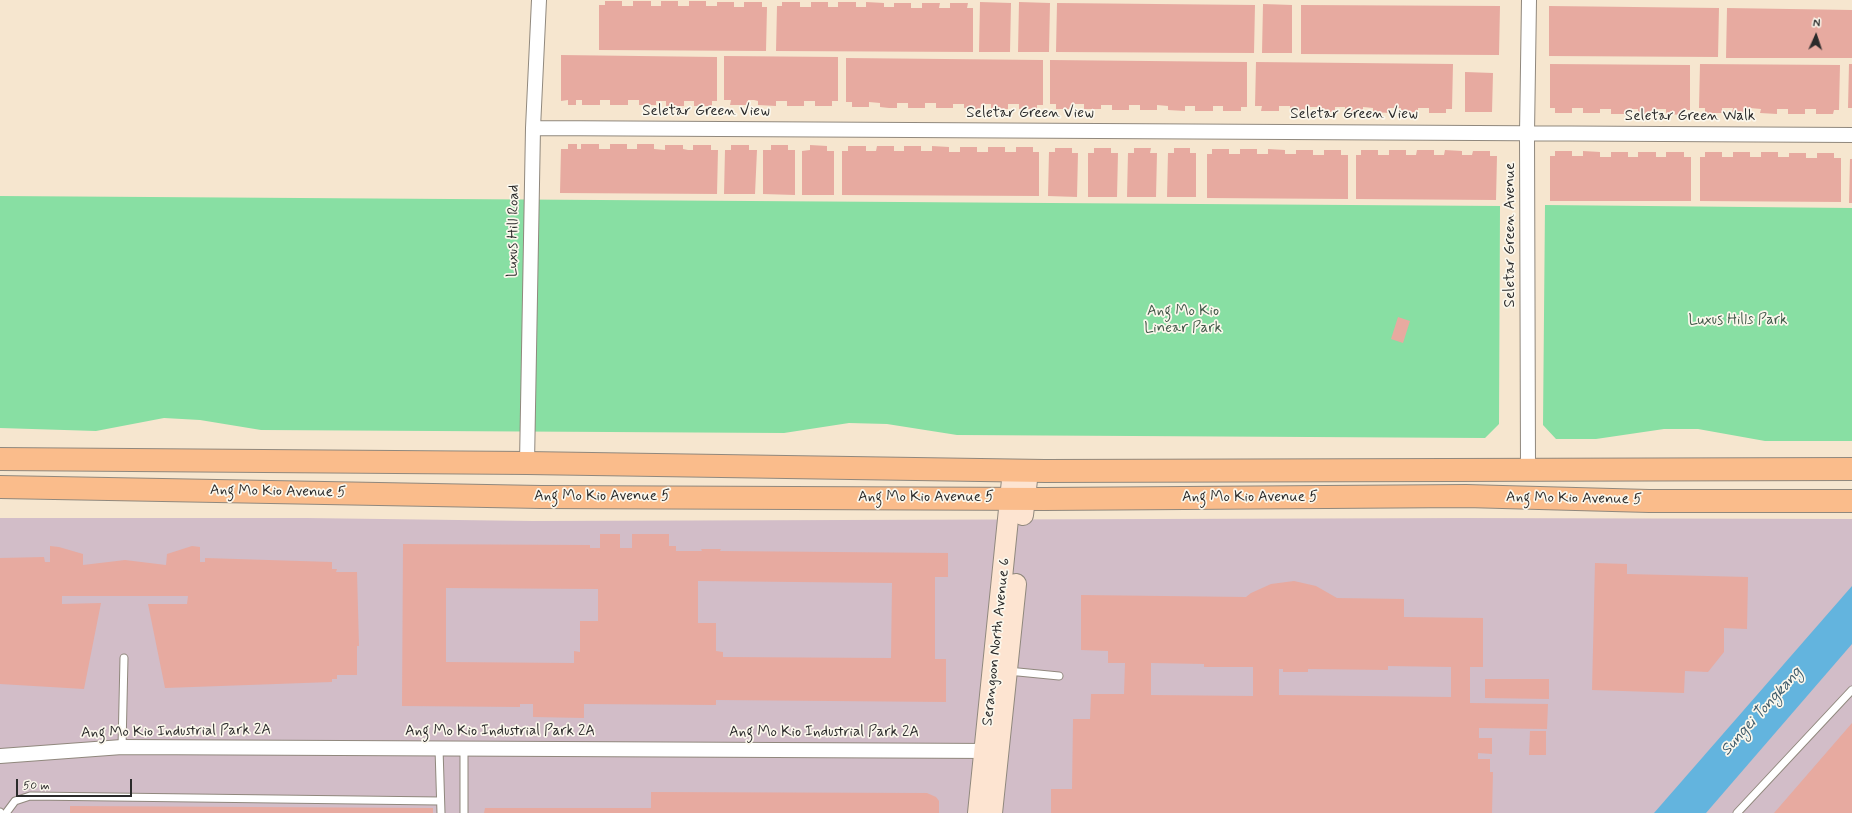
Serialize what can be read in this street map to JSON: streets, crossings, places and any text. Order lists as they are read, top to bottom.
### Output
{
  "streets": {
    "main road": ["Ang Mo Kio Avenue 5"],
    "street": [
      "Seletar Green View",
      "Seletar Green Walk",
      "Luxus Hill Road",
      "Seletar Green Avenue",
      "Serangoon North Avenue 6",
      "Ang Mo Kio Industrial Park 2A"
    ]
  },
  "crossings": [
    ["Seletar Green View", "Seletar Green Walk"],
    ["Seletar Green View", "Luxus Hill Road"],
    ["Seletar Green View", "Seletar Green Avenue"],
    ["Seletar Green Walk", "Seletar Green Avenue"],
    ["Luxus Hill Road", "Ang Mo Kio Avenue 5"],
    ["Seletar Green Avenue", "Ang Mo Kio Avenue 5"],
    ["Ang Mo Kio Avenue 5", "Serangoon North Avenue 6"],
    ["Serangoon North Avenue 6", "Ang Mo Kio Industrial Park 2A"]
  ],
  "water": ["Sungei Tongkang"],
  "parks": ["Ang Mo Kio Linear Park", "Luxus Hills Park"],
  "scale_bar": "50 m",
  "north": "top"
}
